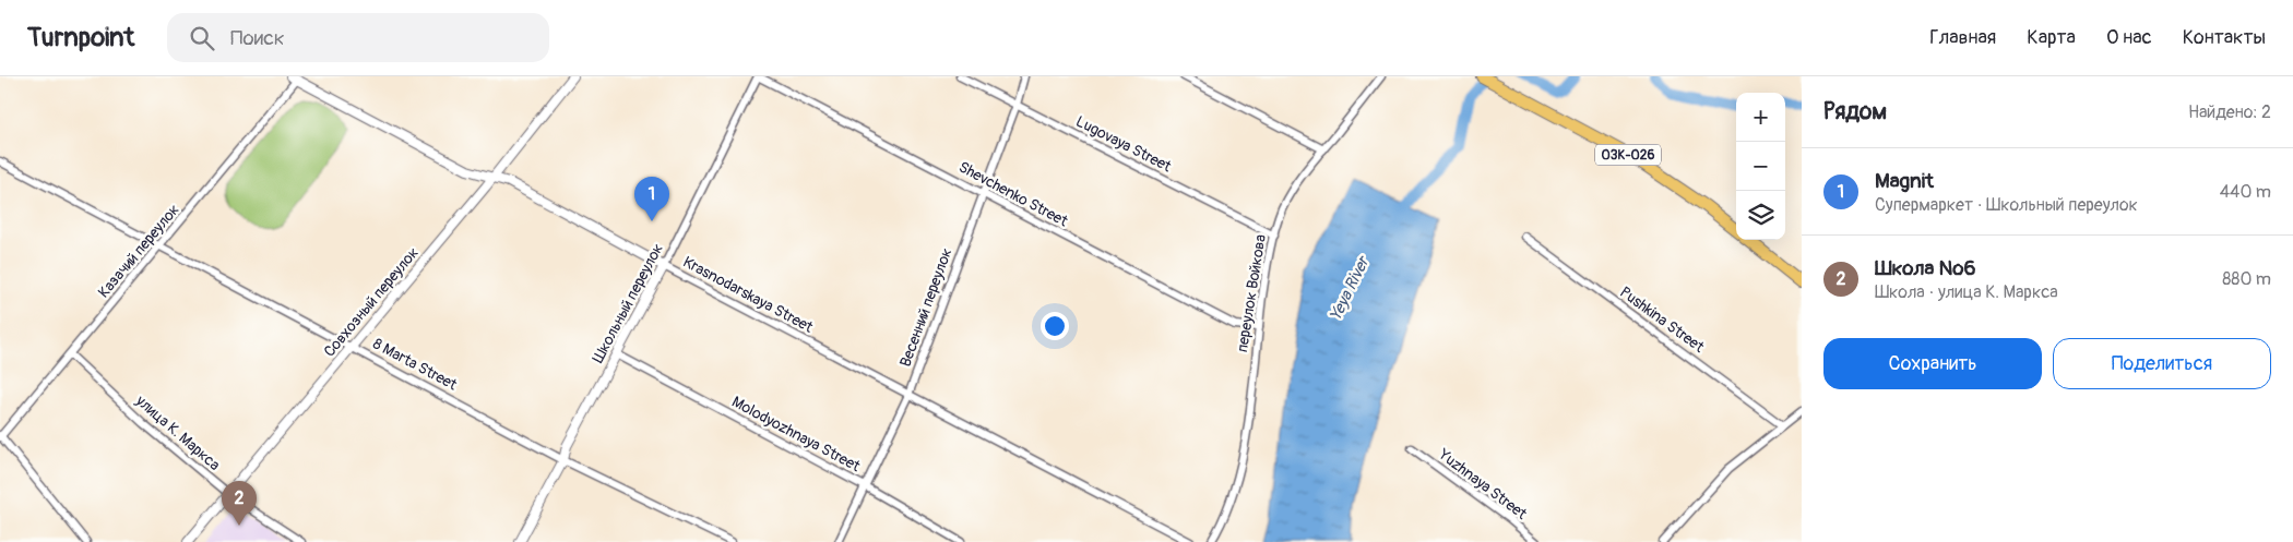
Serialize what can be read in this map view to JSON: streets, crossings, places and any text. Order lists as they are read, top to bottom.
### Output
{
  "streets": {
    "main road": ["03К-026"],
    "street": [
      "Lugovaya Street",
      "Shevchenko Street",
      "Казачий переулок",
      "переулок Войкова",
      "Krasnodarskaya Street",
      "Совхозный переулок",
      "Школьный переулок",
      "Весенний переулок",
      "Pushkina Street",
      "8 Marta Street",
      "улица К. Маркса",
      "Molodyozhnaya Street",
      "Yuzhnaya Street"
    ]
  },
  "crossings": [
    ["Lugovaya Street", "переулок Войкова"],
    ["Lugovaya Street", "Весенний переулок"],
    ["Shevchenko Street", "переулок Войкова"],
    ["Shevchenko Street", "Школьный переулок"],
    ["Shevchenko Street", "Весенний переулок"],
    ["Казачий переулок", "Krasnodarskaya Street"],
    ["Казачий переулок", "8 Marta Street"],
    ["Казачий переулок", "улица К. Маркса"],
    ["Krasnodarskaya Street", "Совхозный переулок"],
    ["Krasnodarskaya Street", "Школьный переулок"],
    ["Krasnodarskaya Street", "Весенний переулок"],
    ["Совхозный переулок", "8 Marta Street"],
    ["Совхозный переулок", "улица К. Маркса"],
    ["Школьный переулок", "8 Marta Street"],
    ["Школьный переулок", "Molodyozhnaya Street"],
    ["Весенний переулок", "Molodyozhnaya Street"]
  ],
  "water": ["Yeya River"],
  "page": {
    "header": "Turnpoint",
    "search": "Поиск",
    "nav": [
      "Главная",
      "Карта",
      "О нас",
      "Контакты"
    ],
    "heading": ["Рядом", "Найдено: 2"],
    "map_buttons": ["+", "−"],
    "list": [
      {
        "mark": "1",
        "name": "Magnit",
        "note": "Супермаркет · Школьный переулок",
        "value": "440 m"
      },
      {
        "mark": "2",
        "name": "Школа №6",
        "note": "Школа · улица К. Маркса",
        "value": "880 m"
      }
    ],
    "pins": ["1", "2"],
    "buttons": ["Сохранить", "Поделиться"]
  }
}
